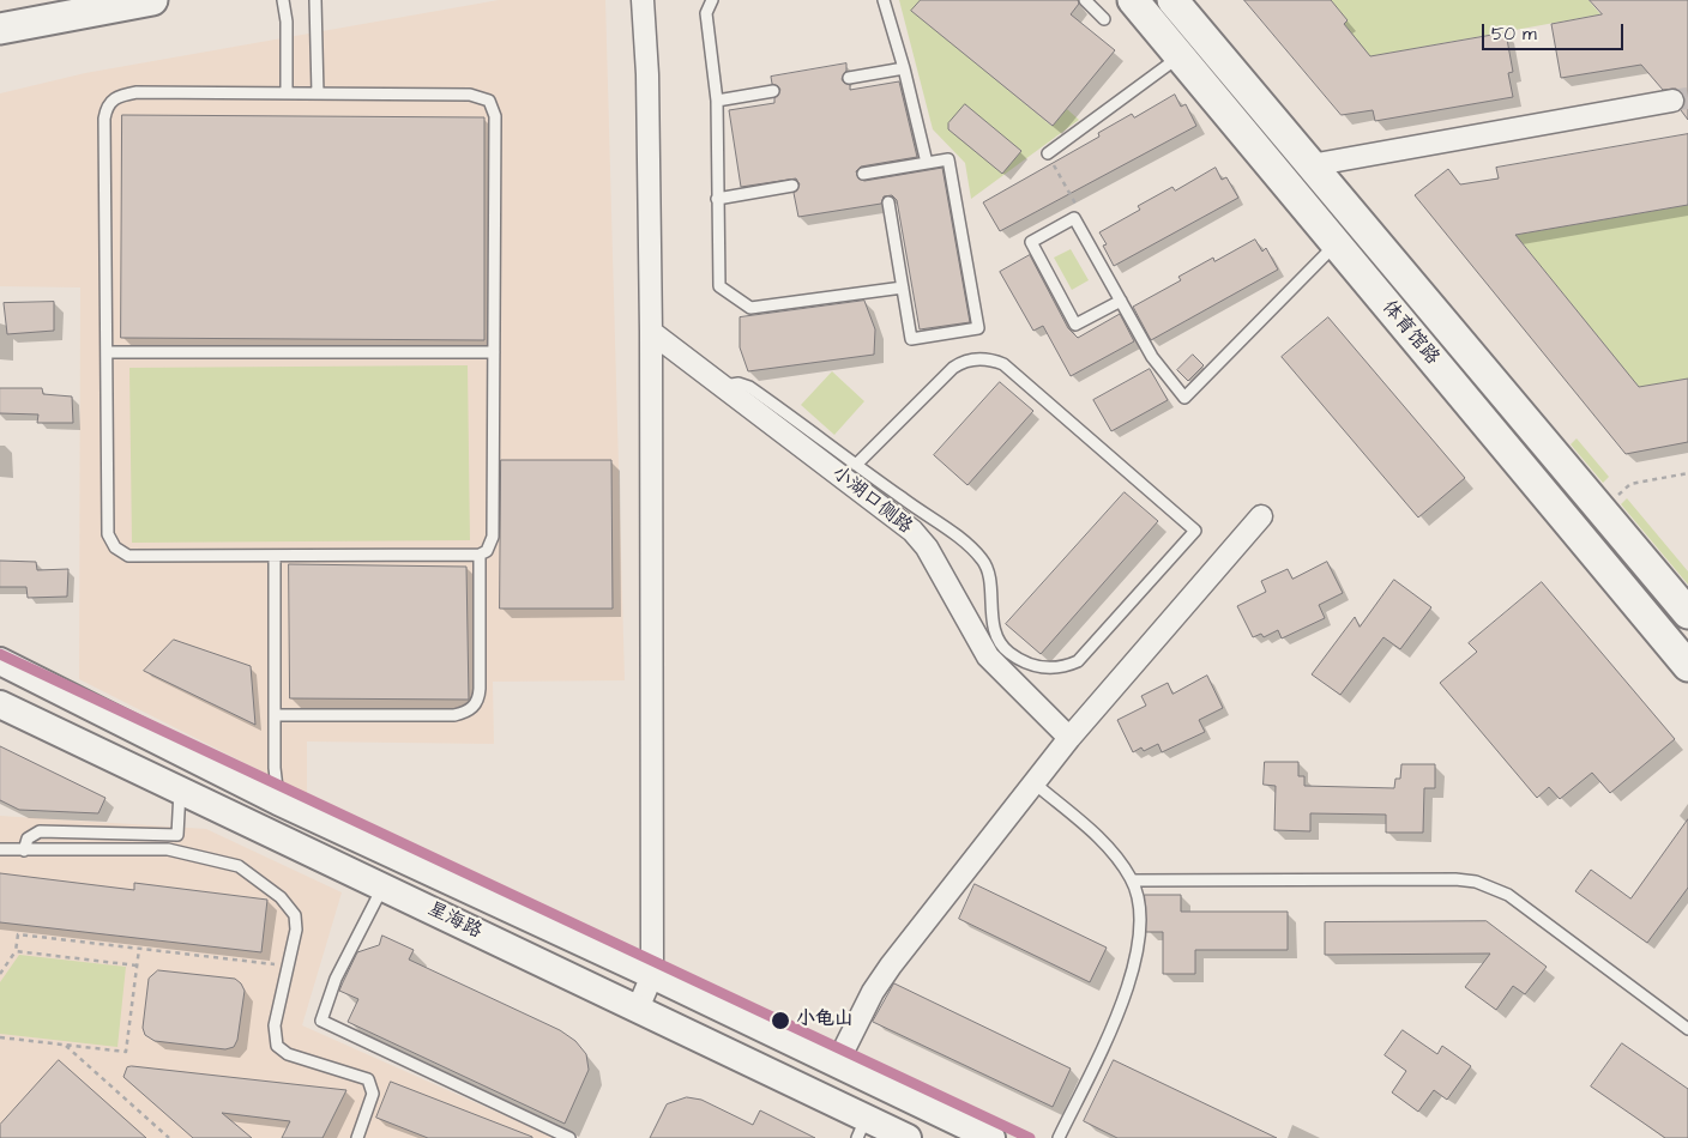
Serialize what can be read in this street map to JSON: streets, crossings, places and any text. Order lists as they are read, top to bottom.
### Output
{
  "streets": {
    "main road": ["体育馆路"],
    "street": ["小湖口侧路", "星海路"]
  },
  "places": ["小龟山"],
  "scale_bar": "50 m"
}
